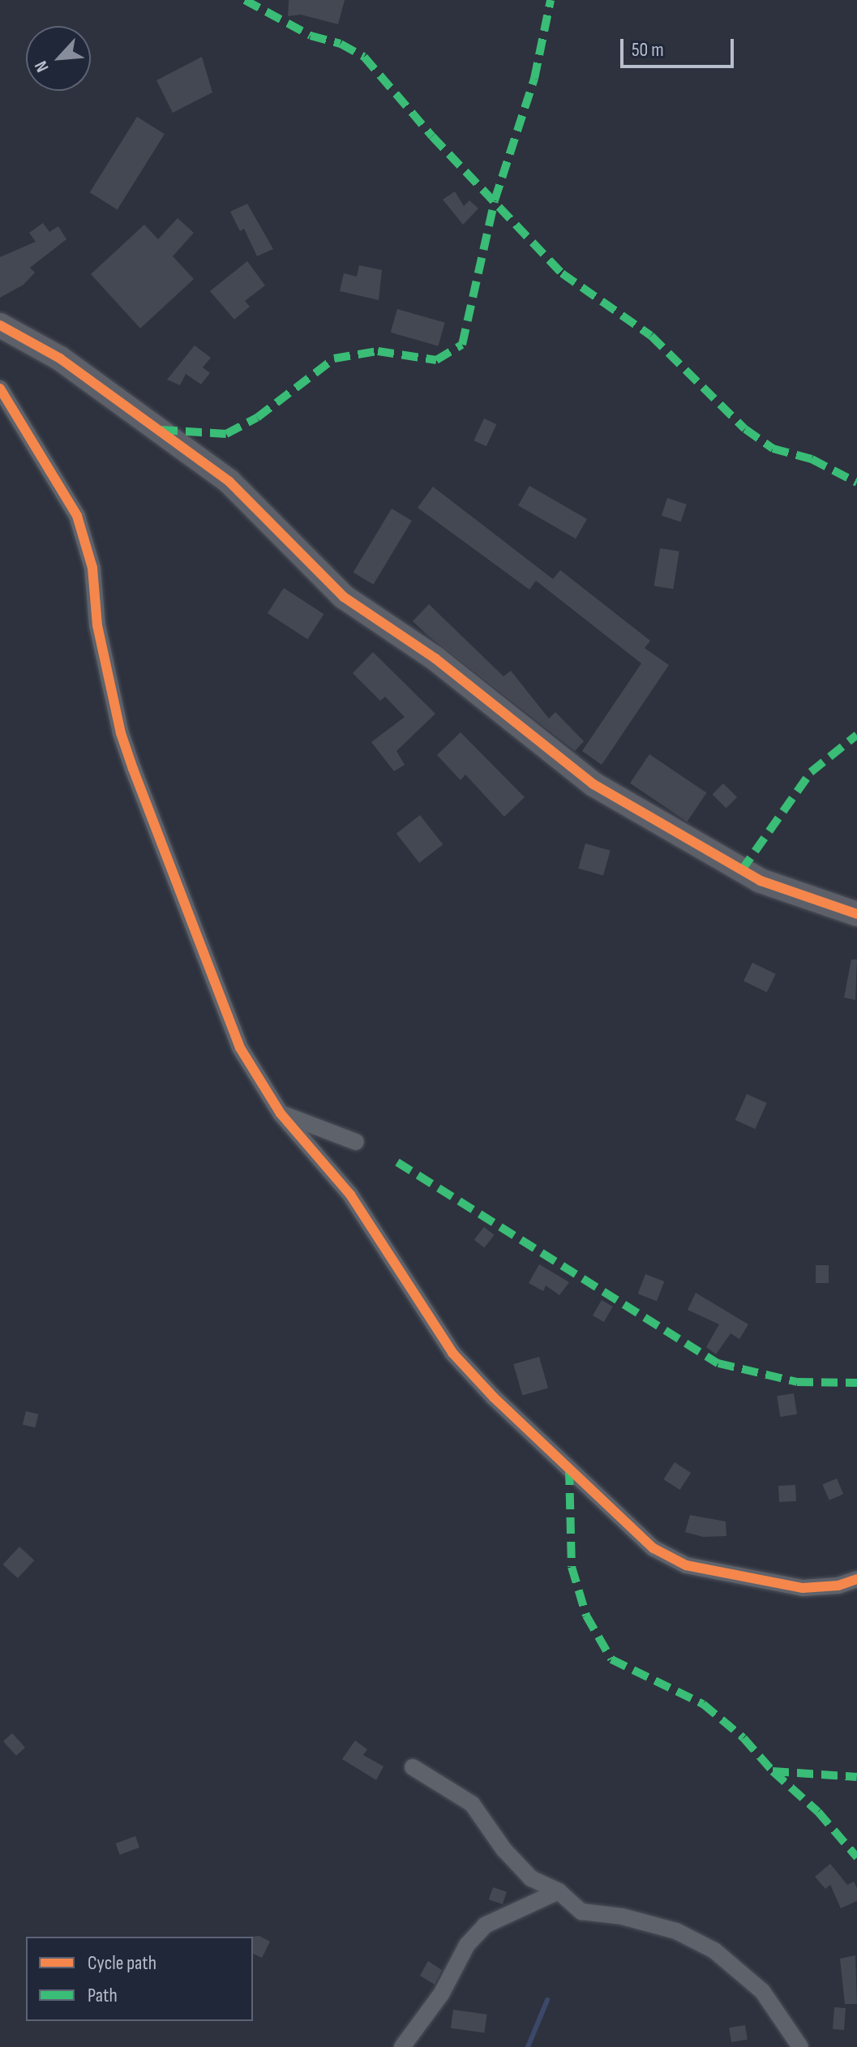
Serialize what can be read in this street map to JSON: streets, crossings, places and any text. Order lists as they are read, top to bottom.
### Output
{
  "legend": ["Cycle path", "Path"],
  "scale_bar": "50 m",
  "north": "bottom left"
}
